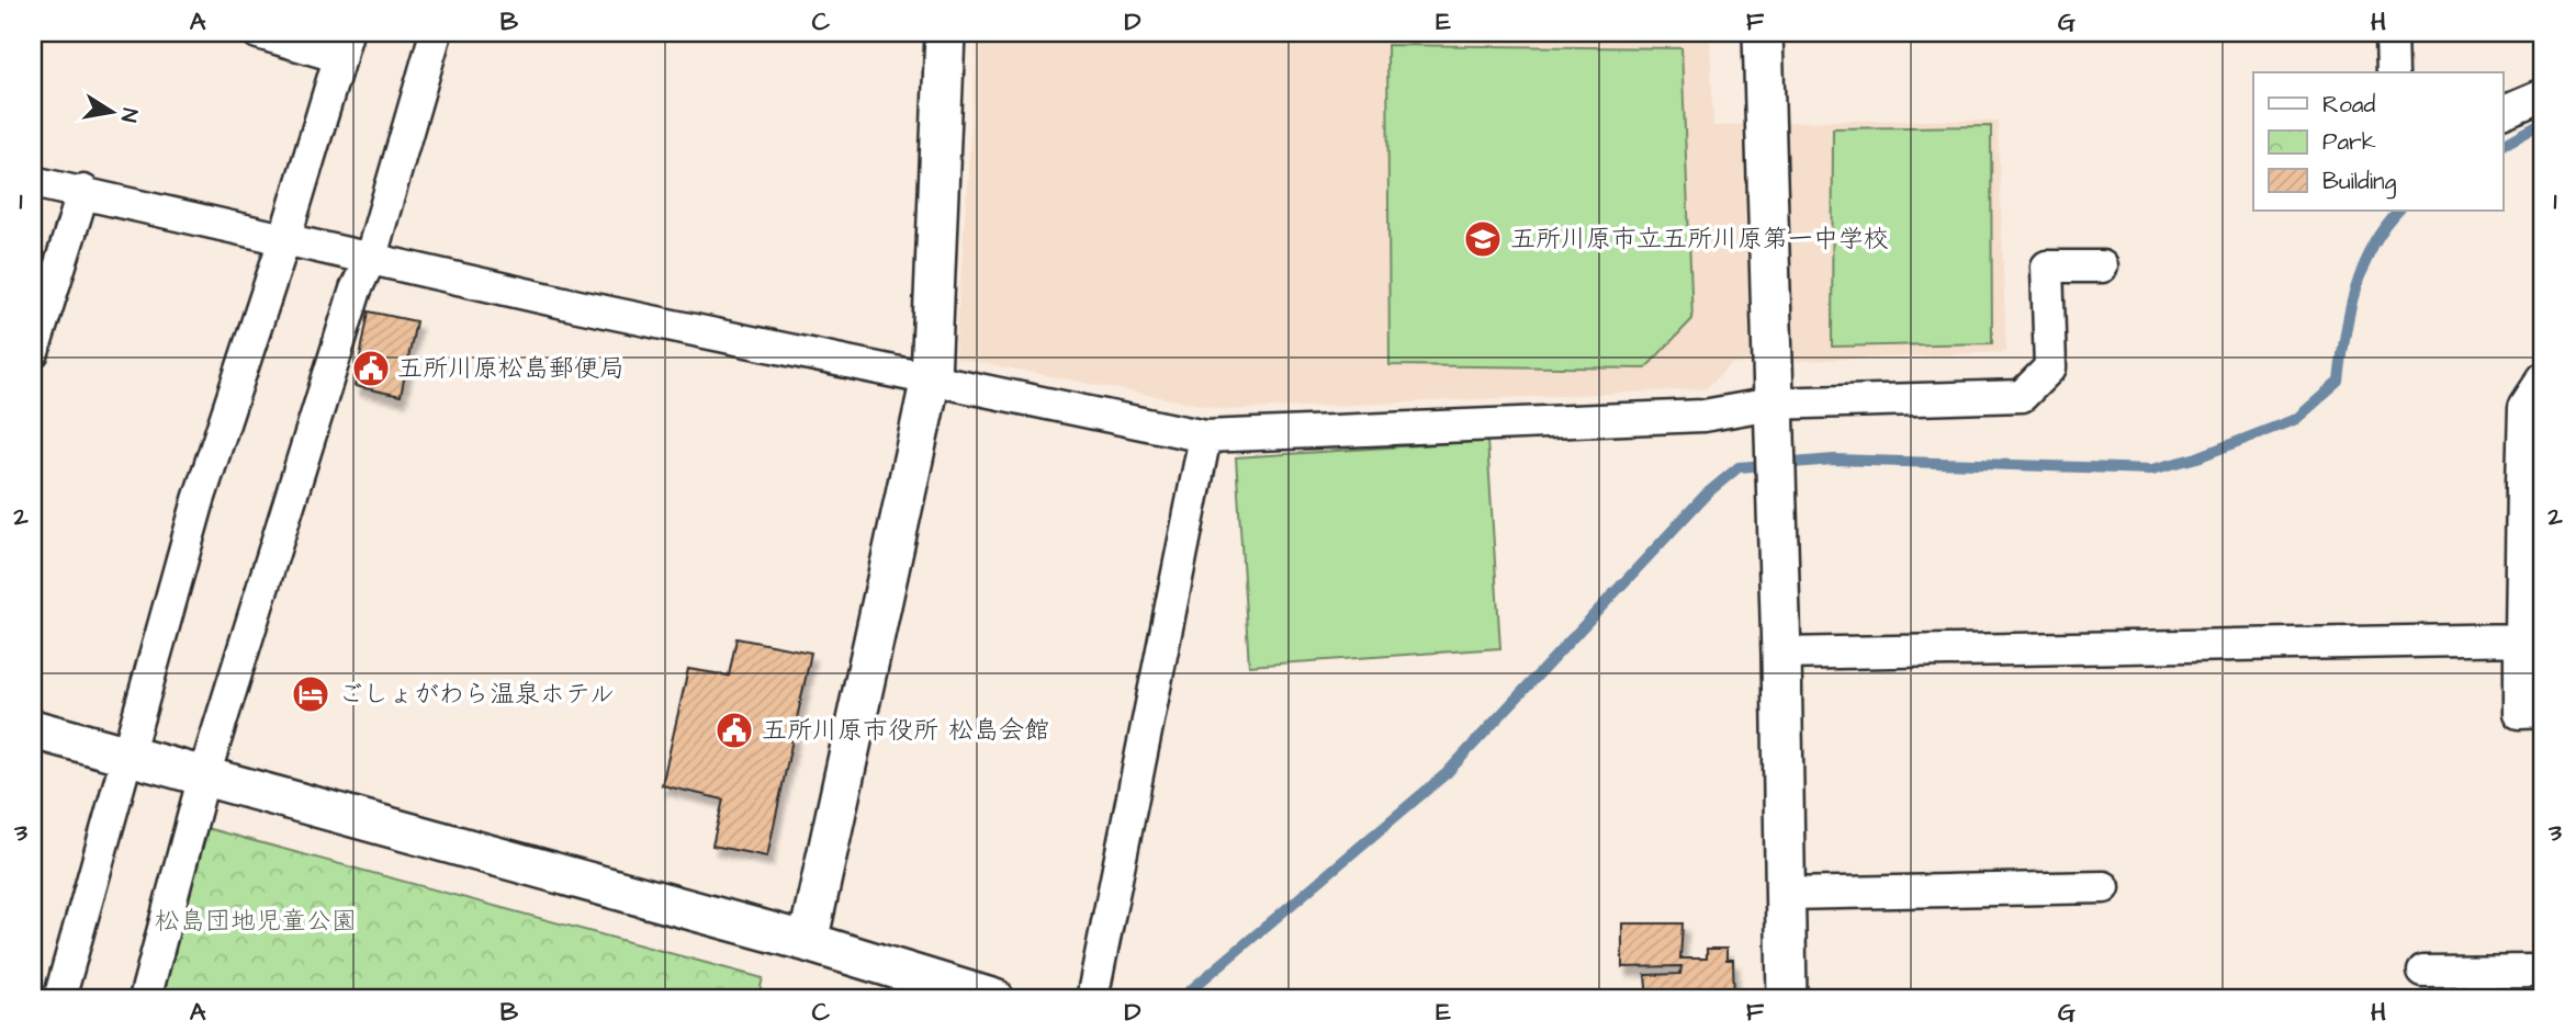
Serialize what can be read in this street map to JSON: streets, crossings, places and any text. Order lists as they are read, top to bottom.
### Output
{
  "parks": ["松島団地児童公園"],
  "places": {
    "school or university": ["五所川原市立五所川原第一中学校"],
    "public building": ["五所川原松島郵便局", "五所川原市役所 松島会館"],
    "hotel": ["ごしょがわら温泉ホテル"]
  },
  "legend": ["Road", "Park", "Building"],
  "north": "right",
  "grid": {
    "columns": [
      "A",
      "B",
      "C",
      "D",
      "E",
      "F",
      "G",
      "H"
    ],
    "rows": ["1", "2", "3"]
  }
}
